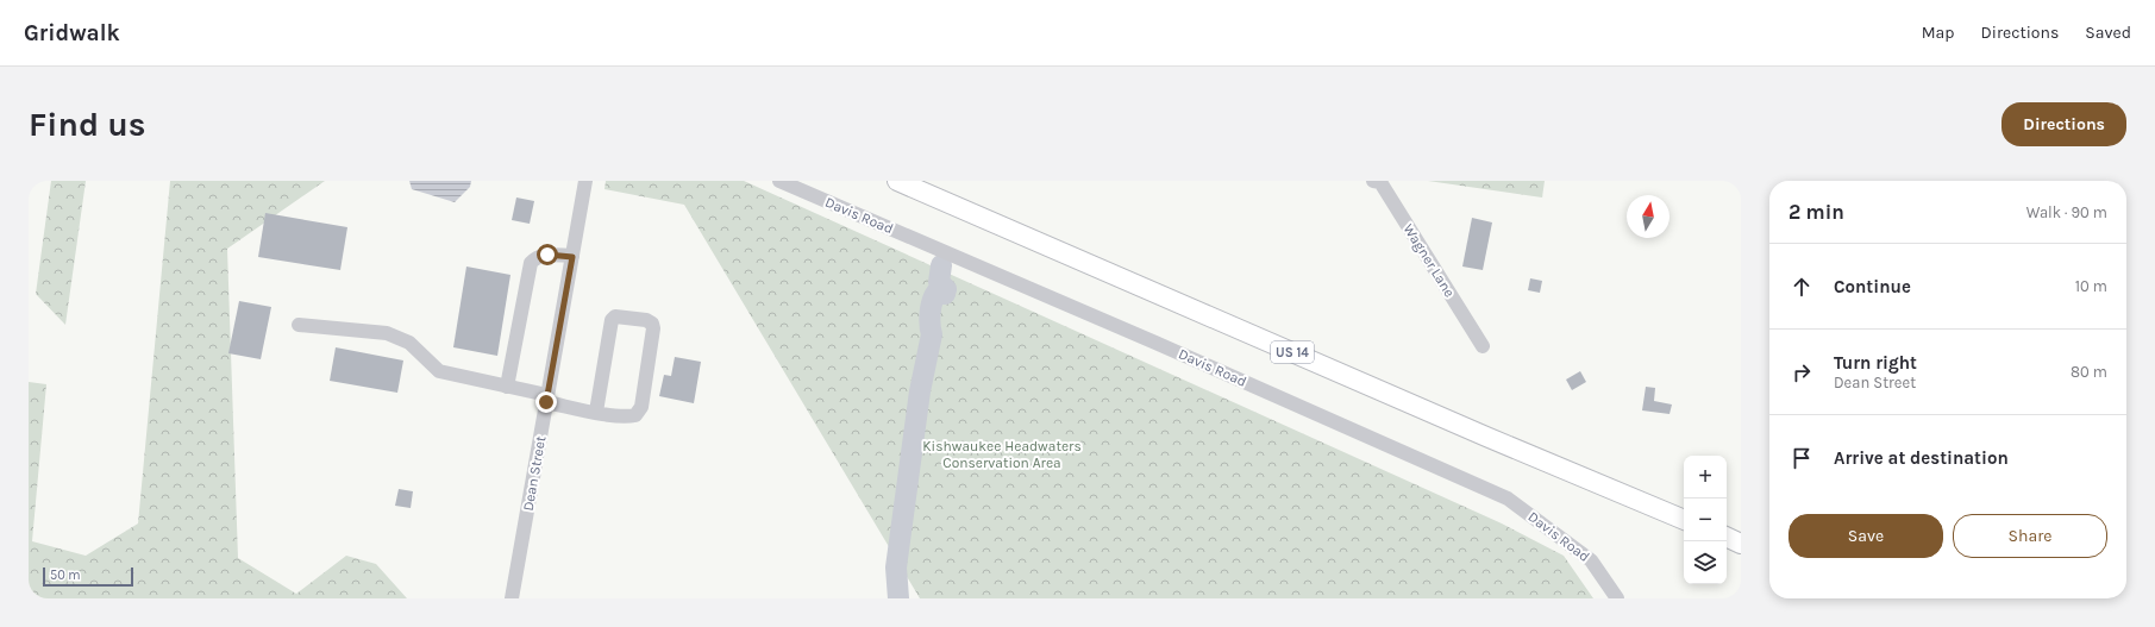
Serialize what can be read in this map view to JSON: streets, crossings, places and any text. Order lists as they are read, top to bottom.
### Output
{
  "streets": {
    "main road": ["US 14"],
    "street": ["Davis Road", "Wagner Lane", "Dean Street"]
  },
  "parks": ["Kishwaukee Headwaters Conservation Area"],
  "scale_bar": "50 m",
  "north": "top",
  "page": {
    "header": "Gridwalk",
    "nav": ["Map", "Directions", "Saved"],
    "buttons": [
      "Directions",
      ["Save", "Share"]
    ],
    "title": "Find us",
    "heading": ["2 min", "Walk · 90 m"],
    "list": [
      ["Continue", "10 m"],
      ["Turn right", "Dean Street", "80 m"],
      "Arrive at destination"
    ],
    "map_buttons": ["+", "−"],
    "scale": "50 m"
  }
}
